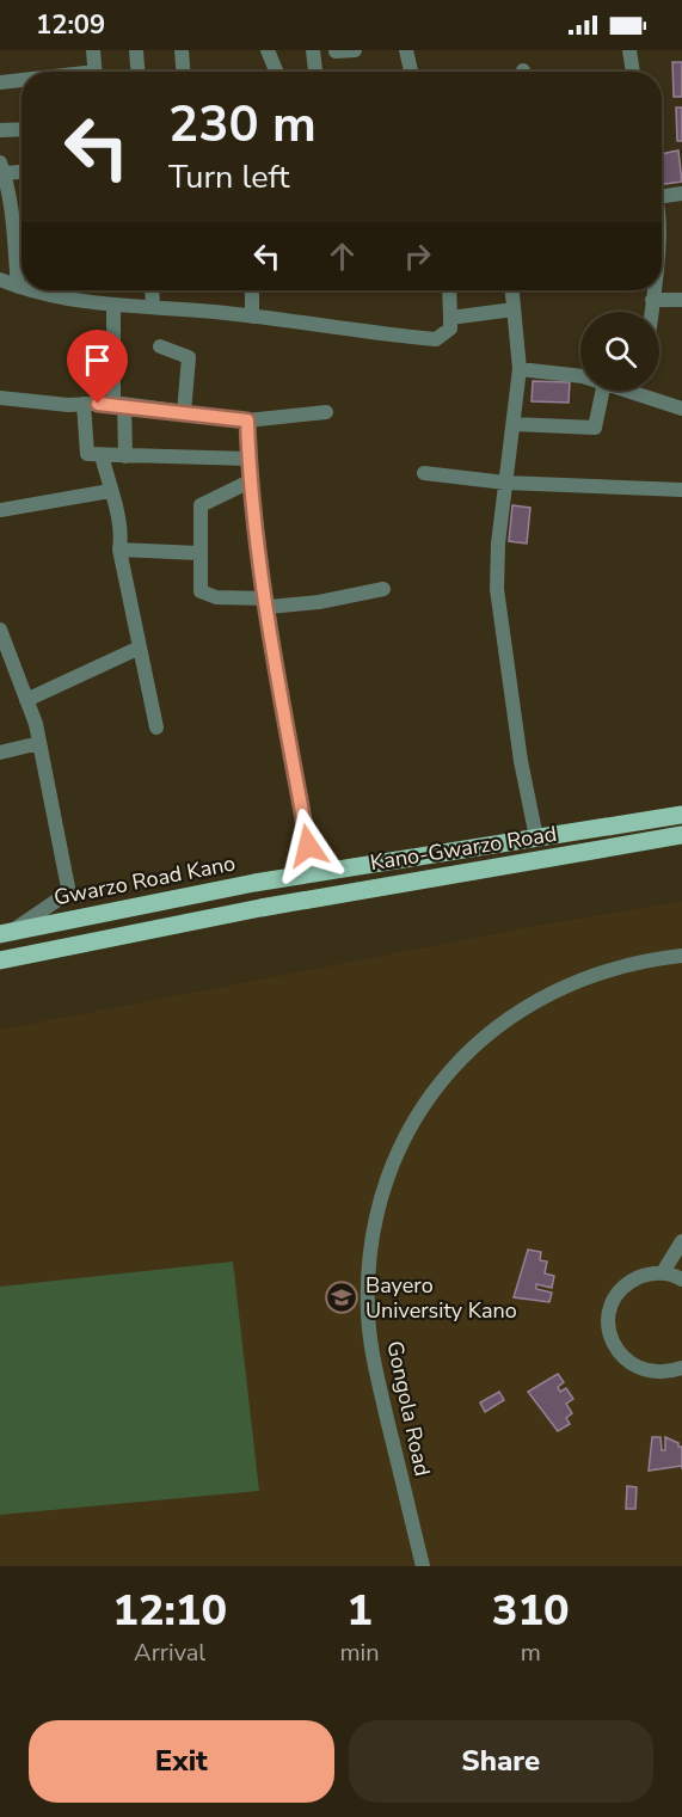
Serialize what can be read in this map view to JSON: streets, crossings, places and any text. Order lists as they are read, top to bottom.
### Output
{
  "streets": {
    "main road": ["Kano-Gwarzo Road", "Gwarzo Road Kano"],
    "street": ["Gongola Road"]
  },
  "places": {
    "school or university": ["Bayero University Kano"]
  },
  "page": {
    "status": "12:09",
    "turn": ["230 m", "Turn left"],
    "eta": [
      "12:10",
      "Arrival",
      "1",
      "min",
      "310",
      "m"
    ],
    "buttons": ["Exit", "Share"]
  }
}
